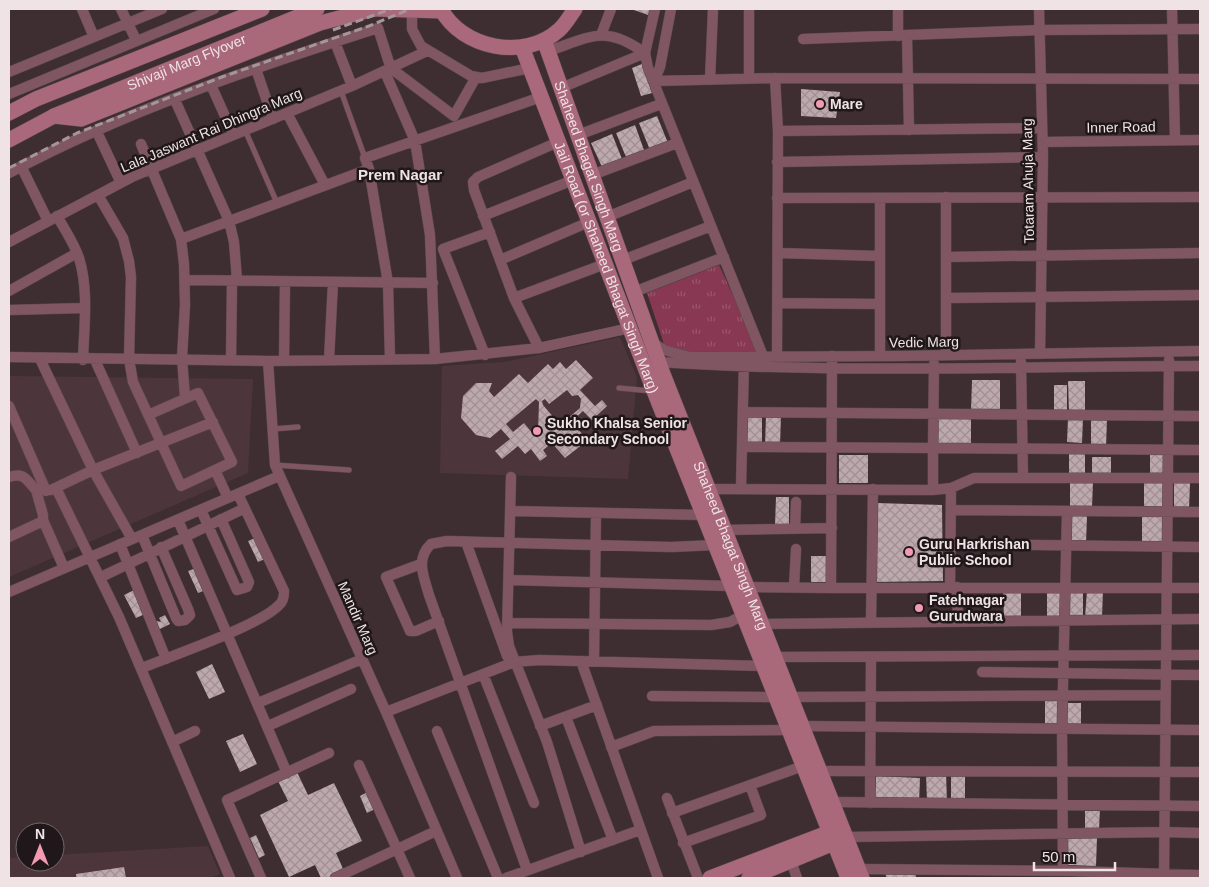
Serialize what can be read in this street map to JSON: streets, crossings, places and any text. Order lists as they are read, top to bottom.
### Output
{
  "streets": {
    "main road": ["Shivaji Marg Flyover", "Shaheed Bhagat Singh Marg", "Jail Road (or Shaheed Bhagat Singh Marg)"],
    "street": [
      "Inner Road",
      "Lala Jaswant Rai Dhingra Marg",
      "Totaram Ahuja Marg",
      "Vedic Marg",
      "Mandir Marg"
    ]
  },
  "crossings": [
    ["Inner Road", "Totaram Ahuja Marg"],
    ["Shaheed Bhagat Singh Marg", "Jail Road (or Shaheed Bhagat Singh Marg)"],
    ["Shaheed Bhagat Singh Marg", "Vedic Marg"],
    ["Totaram Ahuja Marg", "Vedic Marg"]
  ],
  "districts": ["Prem Nagar"],
  "places": [
    "Mare",
    "Sukho Khalsa Senior Secondary School",
    "Guru Harkrishan Public School",
    "Fatehnagar Gurudwara"
  ],
  "scale_bar": "50 m",
  "north": "top"
}
